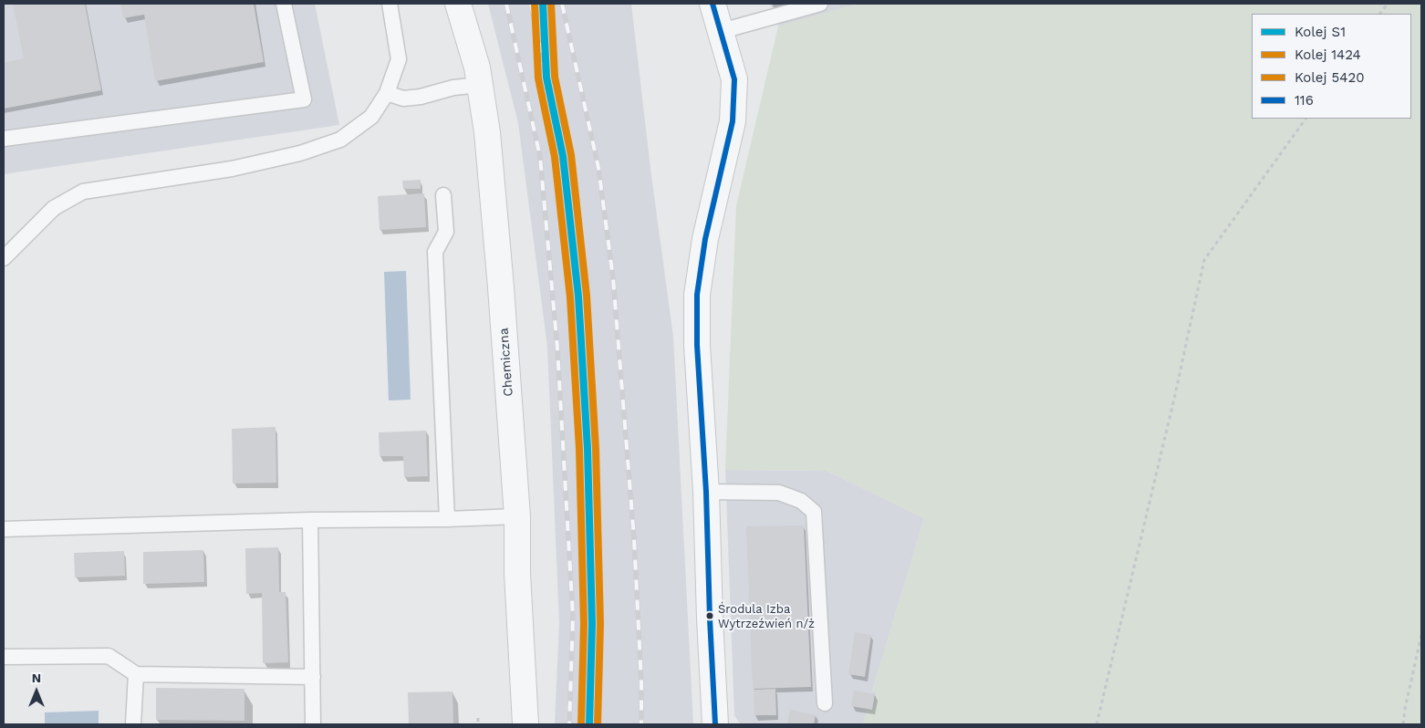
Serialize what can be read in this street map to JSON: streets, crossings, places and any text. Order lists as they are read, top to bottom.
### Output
{
  "streets": {
    "street": ["Chemiczna"]
  },
  "places": ["Środula Izba Wytrzeźwień n/ż"],
  "lines": [
    "rail line S1",
    "rail line 1424",
    "rail line 5420",
    "transit line 116"
  ],
  "legend": [
    "Kolej S1",
    "Kolej 1424",
    "Kolej 5420",
    "116"
  ],
  "north": "top"
}
